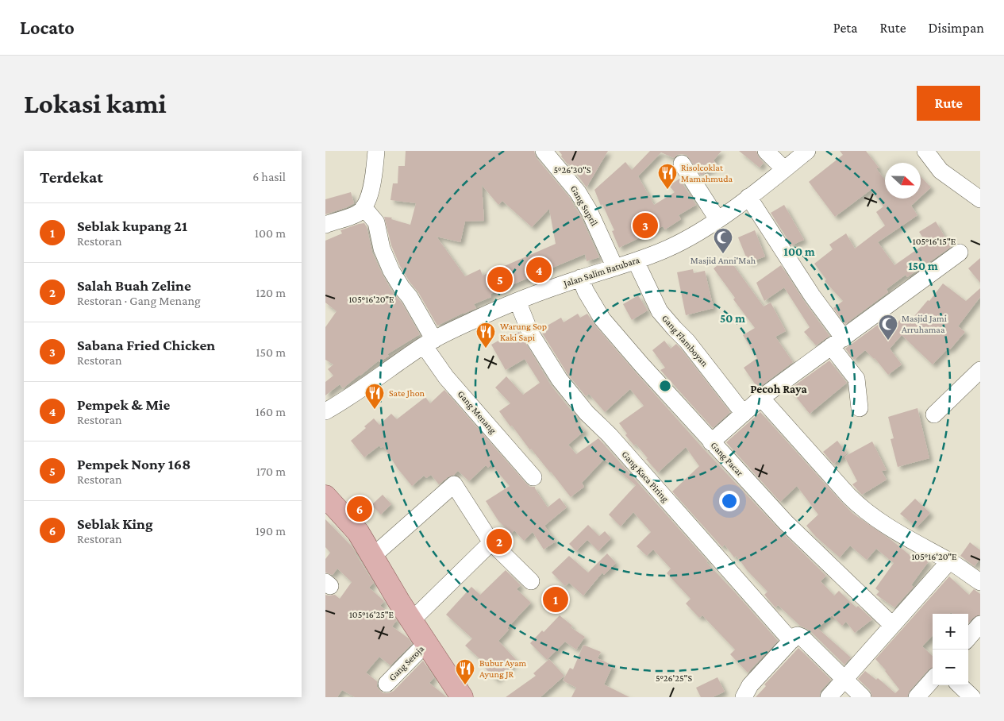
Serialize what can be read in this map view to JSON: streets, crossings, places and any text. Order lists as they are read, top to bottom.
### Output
{
  "streets": {
    "street": [
      "Gang Supril",
      "Jalan Salim Batubara",
      "Gang Flamboyan",
      "Gang Menang",
      "Gang Pacar",
      "Gang Kaca Piring",
      "Gang Seroja"
    ]
  },
  "crossings": [
    ["Gang Supril", "Jalan Salim Batubara"],
    ["Jalan Salim Batubara", "Gang Flamboyan"],
    ["Jalan Salim Batubara", "Gang Menang"],
    ["Jalan Salim Batubara", "Gang Pacar"],
    ["Jalan Salim Batubara", "Gang Kaca Piring"]
  ],
  "districts": ["Pecoh Raya"],
  "places": {
    "restaurant": [
      "Risolcoklat Mamahmuda",
      "Warung Sop Kaki Sapi",
      "Sate Jhon",
      "Bubur Ayam Ayung JR"
    ],
    "mosque": ["Masjid Anni'Mah", "Masjid Jami Arruhamaa"]
  },
  "north": "right",
  "page": {
    "header": "Locato",
    "nav": ["Peta", "Rute", "Disimpan"],
    "buttons": "Rute",
    "title": "Lokasi kami",
    "heading": ["Terdekat", "6 hasil"],
    "list": [
      {
        "mark": "1",
        "name": "Seblak kupang 21",
        "note": "Restoran",
        "value": "100 m"
      },
      {
        "mark": "2",
        "name": "Salah Buah Zeline",
        "note": "Restoran · Gang Menang",
        "value": "120 m"
      },
      {
        "mark": "3",
        "name": "Sabana Fried Chicken",
        "note": "Restoran",
        "value": "150 m"
      },
      {
        "mark": "4",
        "name": "Pempek & Mie",
        "note": "Restoran",
        "value": "160 m"
      },
      {
        "mark": "5",
        "name": "Pempek Nony 168",
        "note": "Restoran",
        "value": "170 m"
      },
      {
        "mark": "6",
        "name": "Seblak King",
        "note": "Restoran",
        "value": "190 m"
      }
    ],
    "pins": [
      "3",
      "4",
      "5",
      "6",
      "2",
      "1"
    ],
    "map_buttons": ["+", "−"]
  },
  "coordinates": [
    "5°26'30\"S",
    "105°16'15\"E",
    "105°16'20\"E",
    "105°16'25\"E",
    "5°26'25\"S"
  ],
  "rings": ["100 m", "150 m", "50 m"]
}
